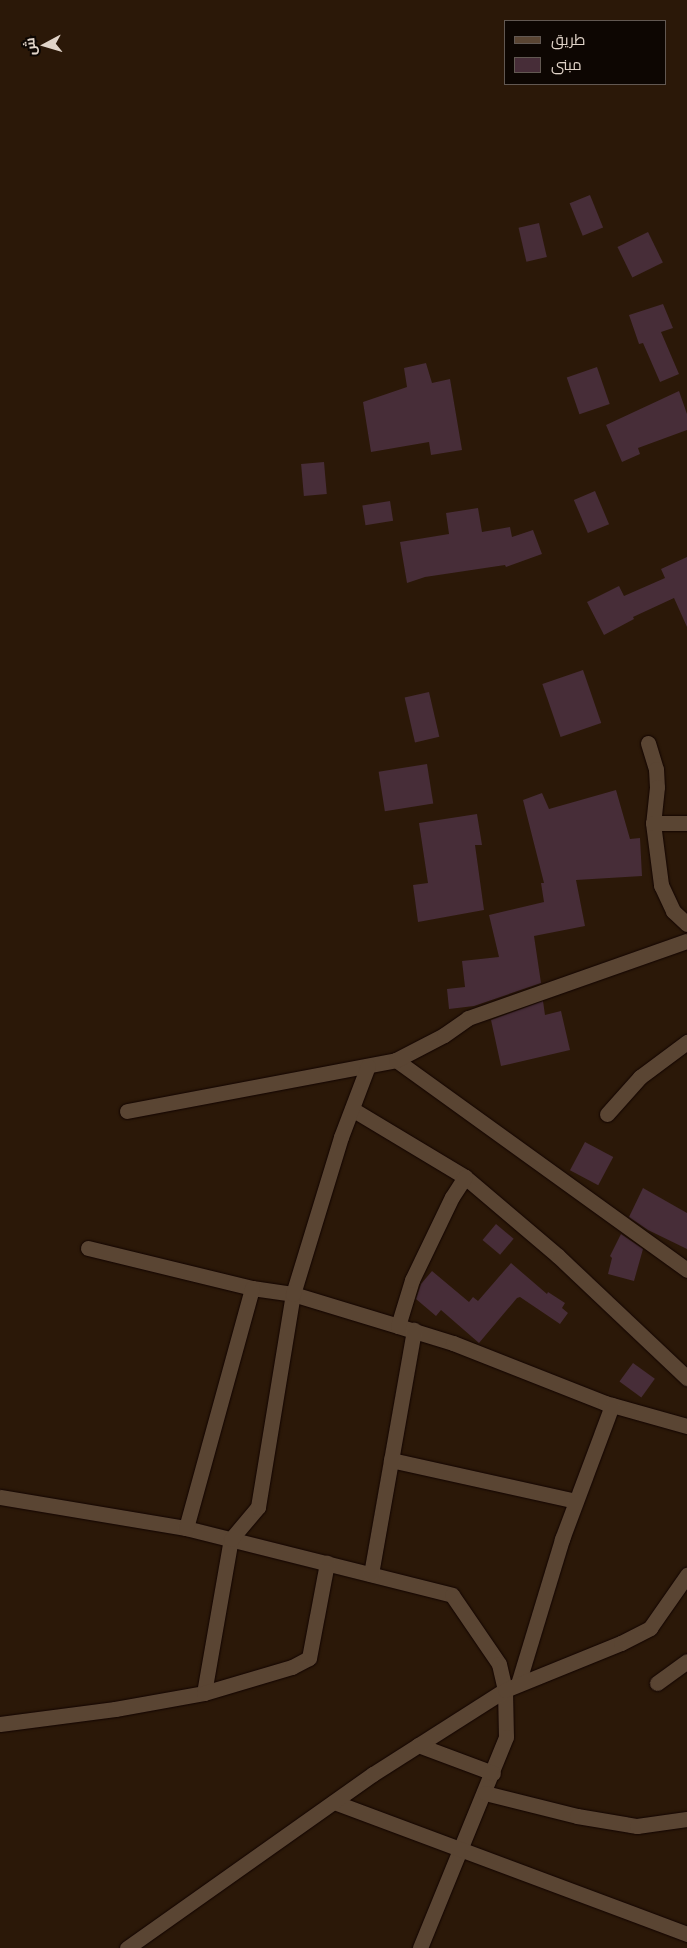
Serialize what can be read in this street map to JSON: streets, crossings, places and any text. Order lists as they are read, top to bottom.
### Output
{
  "legend": ["طريق", "مبنى"],
  "north": "left"
}
